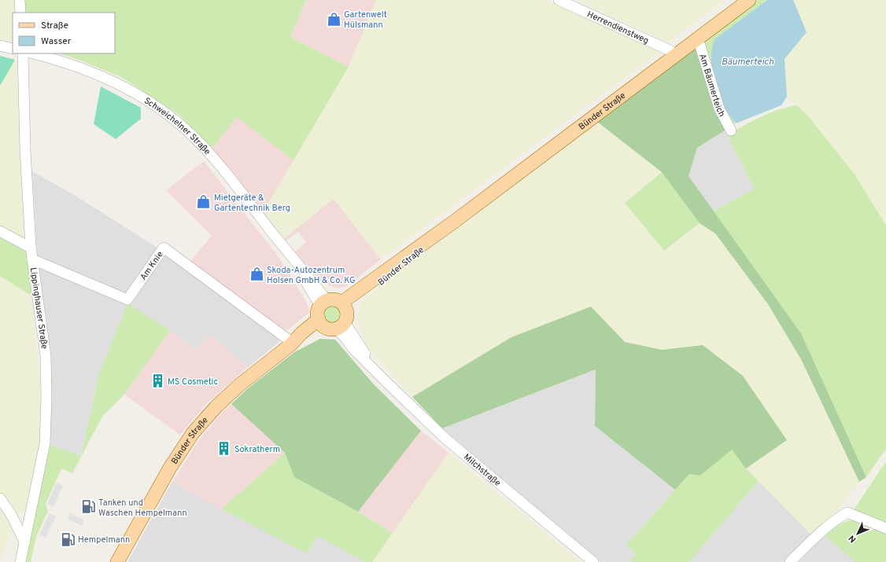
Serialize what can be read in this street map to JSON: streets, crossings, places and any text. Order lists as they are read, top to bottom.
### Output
{
  "streets": {
    "main road": ["Bünder Straße"],
    "street": [
      "Herrendienstweg",
      "Am Bäumerteich",
      "Schweichelner Straße",
      "Am Knie",
      "Lippinghauser Straße",
      "Milchstraße"
    ]
  },
  "crossings": [
    ["Herrendienstweg", "Bünder Straße"],
    ["Am Bäumerteich", "Bünder Straße"],
    ["Bünder Straße", "Schweichelner Straße"],
    ["Bünder Straße", "Am Knie"],
    ["Bünder Straße", "Milchstraße"],
    ["Schweichelner Straße", "Milchstraße"],
    ["Am Knie", "Lippinghauser Straße"]
  ],
  "water": ["Bäumerteich"],
  "places": {
    "shop": ["Gartenwelt Hülsmann", "Mietgeräte & Gartentechnik Berg", "Skoda-Autozentrum Holsen GmbH & Co. KG"],
    "building": ["MS Cosmetic", "Sokratherm"],
    "fuel station": ["Tanken und Waschen Hempelmann", "Hempelmann"]
  },
  "legend": ["Straße", "Wasser"],
  "north": "bottom left"
}
